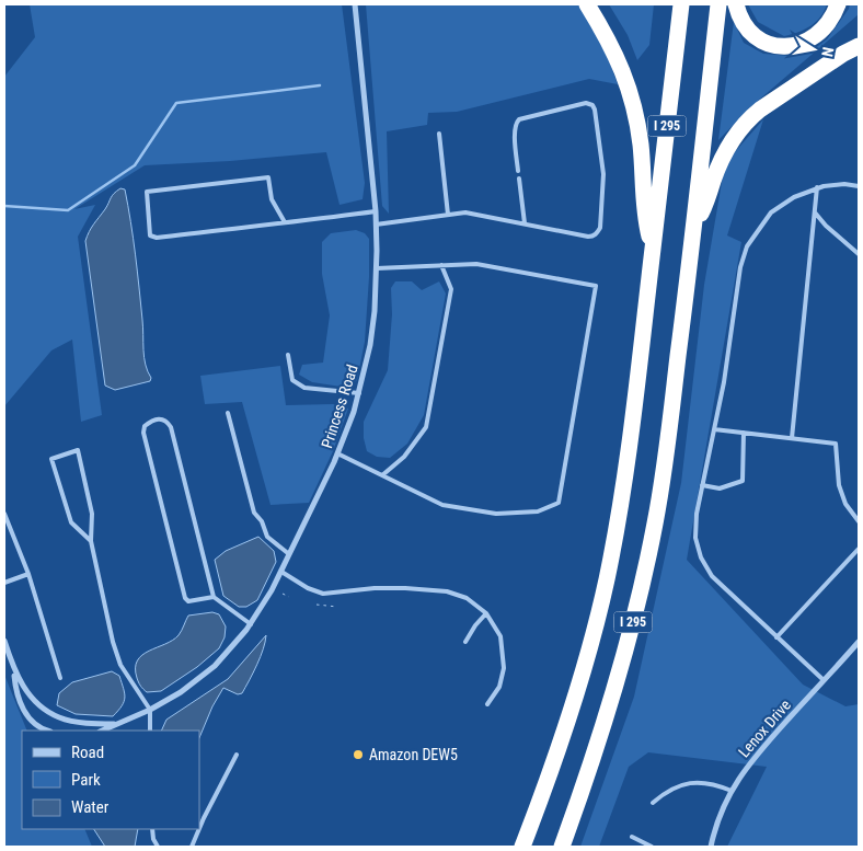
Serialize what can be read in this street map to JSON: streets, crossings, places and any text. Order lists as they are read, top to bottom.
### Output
{
  "streets": {
    "highway": ["I 295"],
    "street": ["Princess Road", "Lenox Drive"]
  },
  "places": ["Amazon DEW5"],
  "legend": ["Road", "Park", "Water"],
  "north": "right"
}
